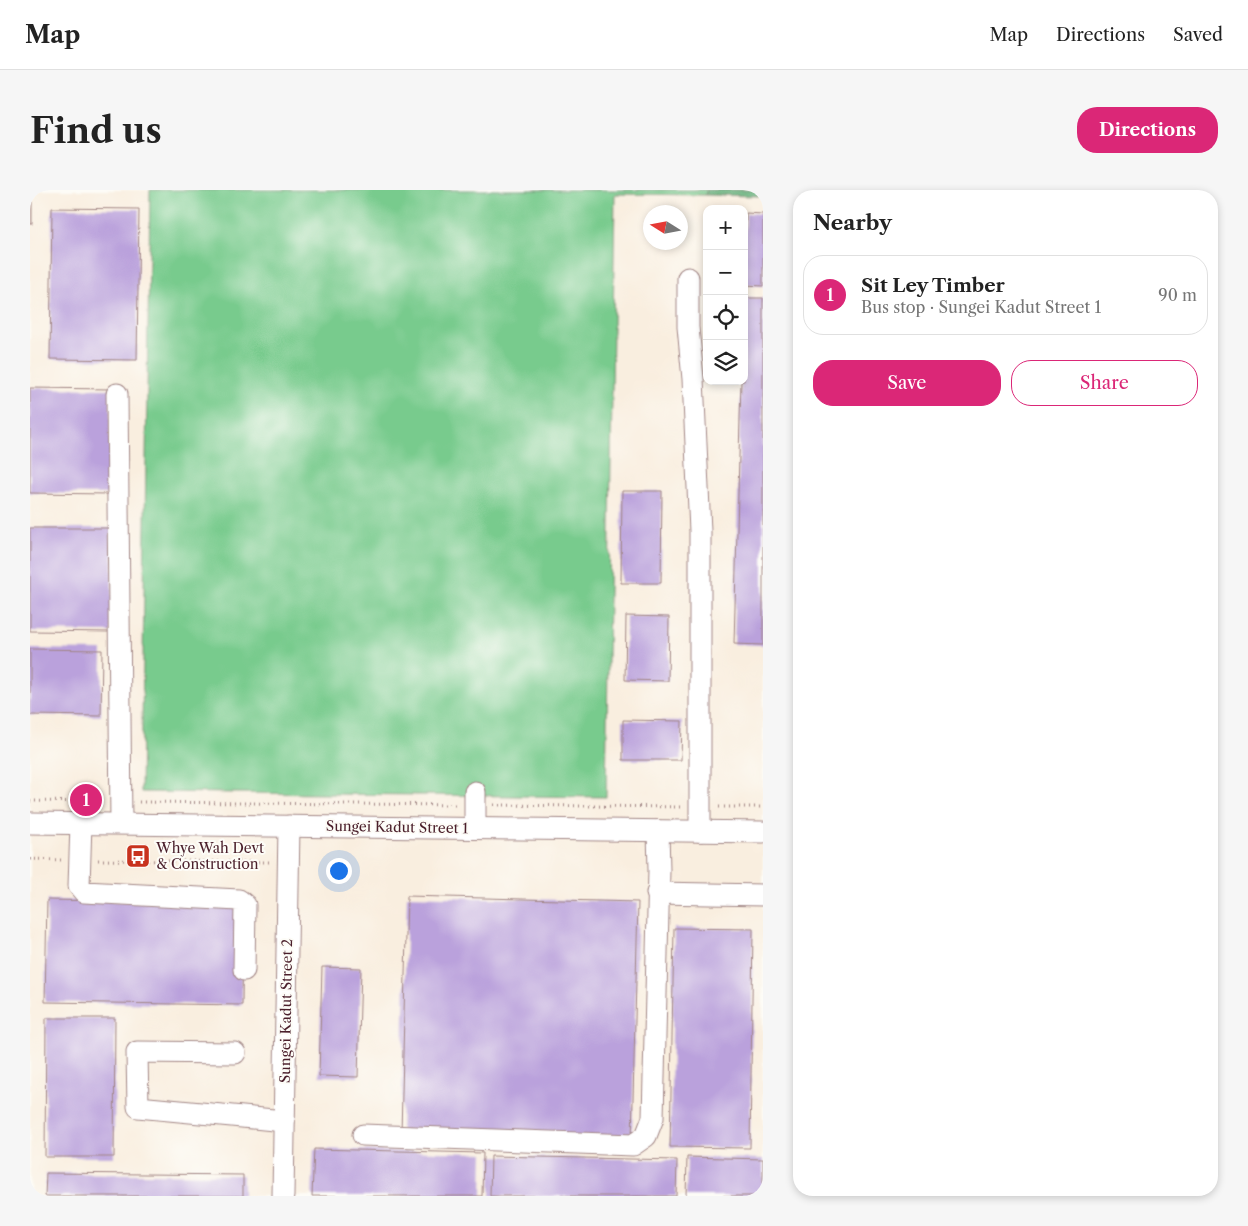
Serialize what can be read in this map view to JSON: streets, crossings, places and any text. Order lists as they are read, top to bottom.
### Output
{
  "streets": {
    "street": ["Sungei Kadut Street 1", "Sungei Kadut Street 2"]
  },
  "crossings": [
    ["Sungei Kadut Street 1", "Sungei Kadut Street 2"]
  ],
  "places": {
    "bus stop": ["Whye Wah Devt & Construction"]
  },
  "north": "left",
  "page": {
    "header": "Map",
    "nav": ["Map", "Directions", "Saved"],
    "buttons": [
      "Directions",
      ["Save", "Share"]
    ],
    "title": "Find us",
    "heading": "Nearby",
    "map_buttons": ["+", "−"],
    "list": [
      {
        "mark": "1",
        "name": "Sit Ley Timber",
        "note": "Bus stop · Sungei Kadut Street 1",
        "value": "90 m"
      }
    ],
    "pins": "1"
  }
}
